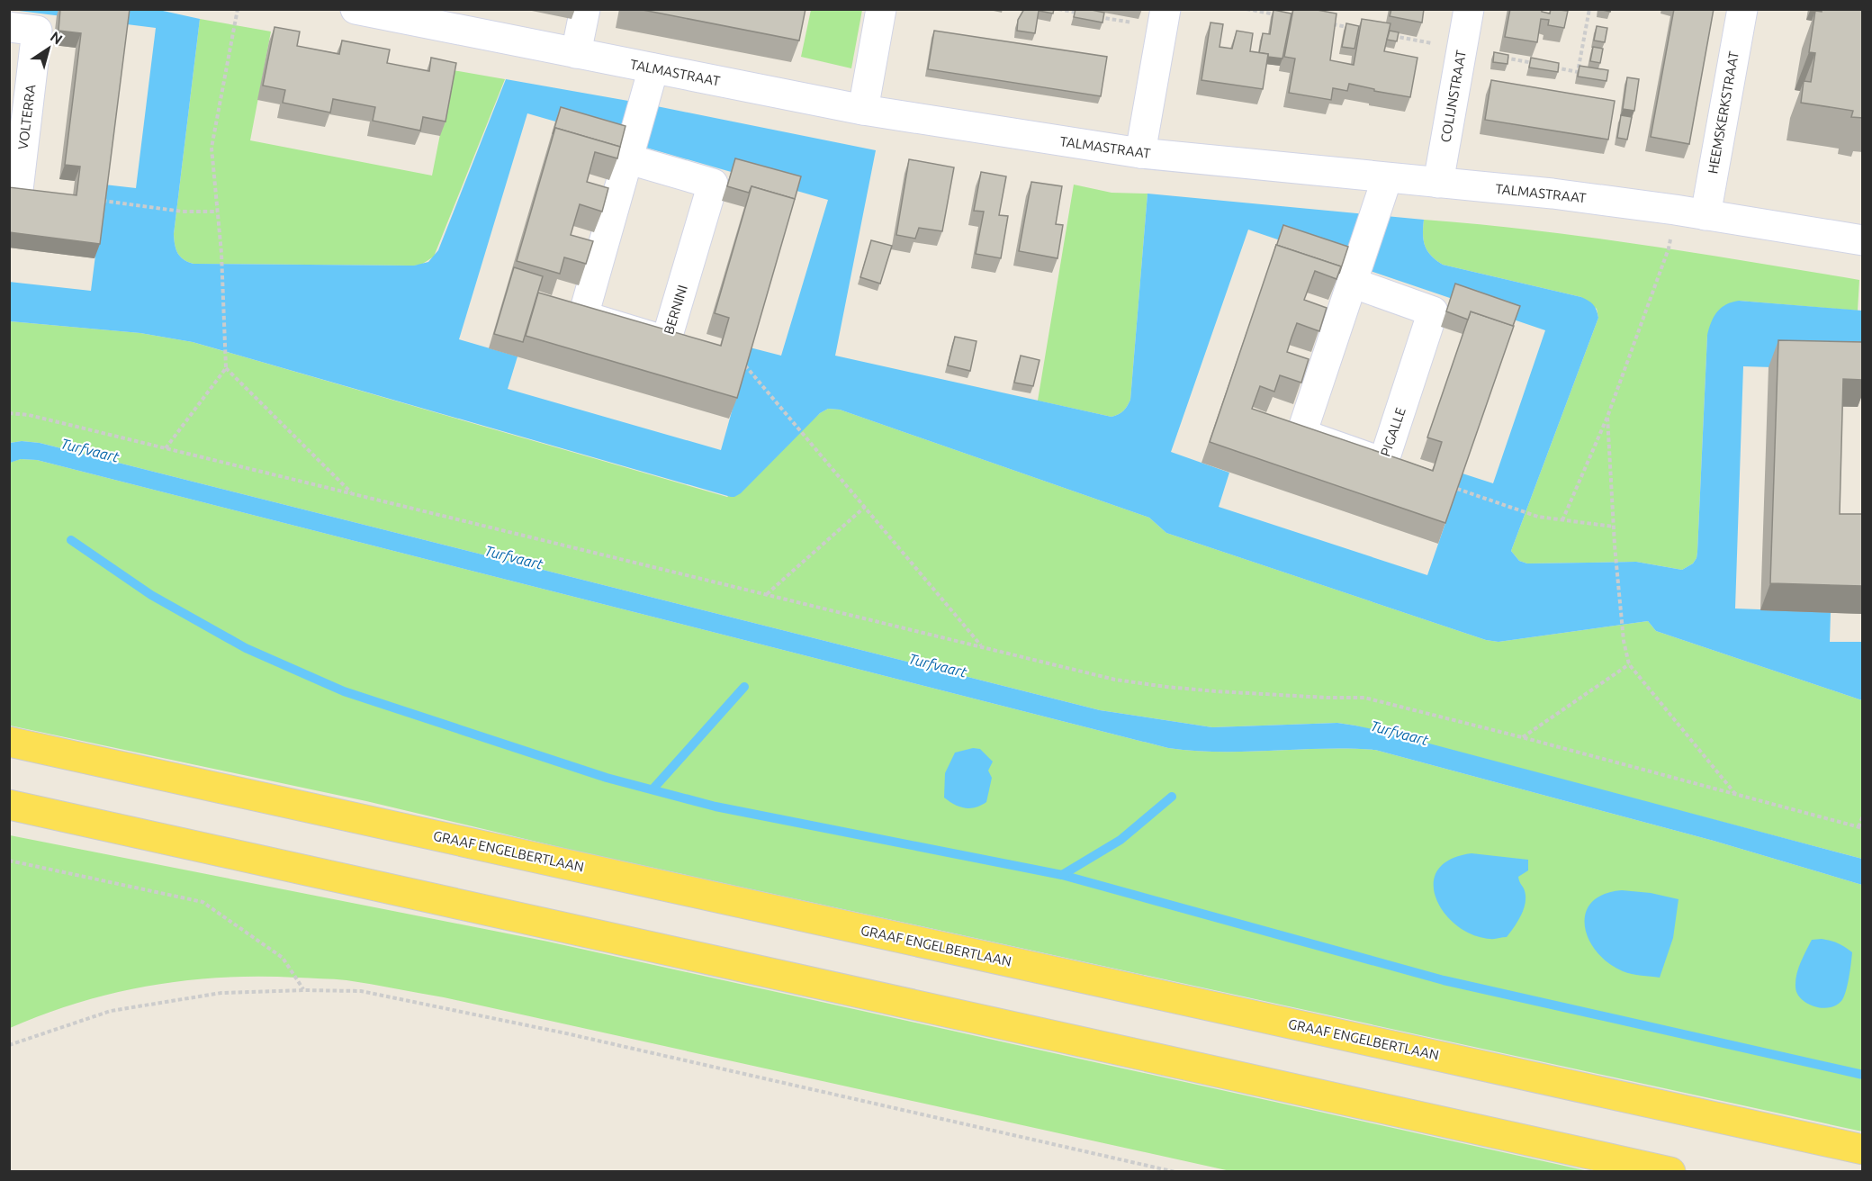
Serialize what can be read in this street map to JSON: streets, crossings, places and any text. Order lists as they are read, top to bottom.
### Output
{
  "streets": {
    "main road": ["GRAAF ENGELBERTLAAN"],
    "street": [
      "TALMASTRAAT",
      "COLIJNSTRAAT",
      "HEEMSKERKSTRAAT",
      "VOLTERRA",
      "BERNINI",
      "PIGALLE"
    ]
  },
  "crossings": [
    ["TALMASTRAAT", "COLIJNSTRAAT"],
    ["TALMASTRAAT", "HEEMSKERKSTRAAT"],
    ["TALMASTRAAT", "BERNINI"],
    ["TALMASTRAAT", "PIGALLE"]
  ],
  "water": ["Turfvaart"],
  "north": "top right"
}
